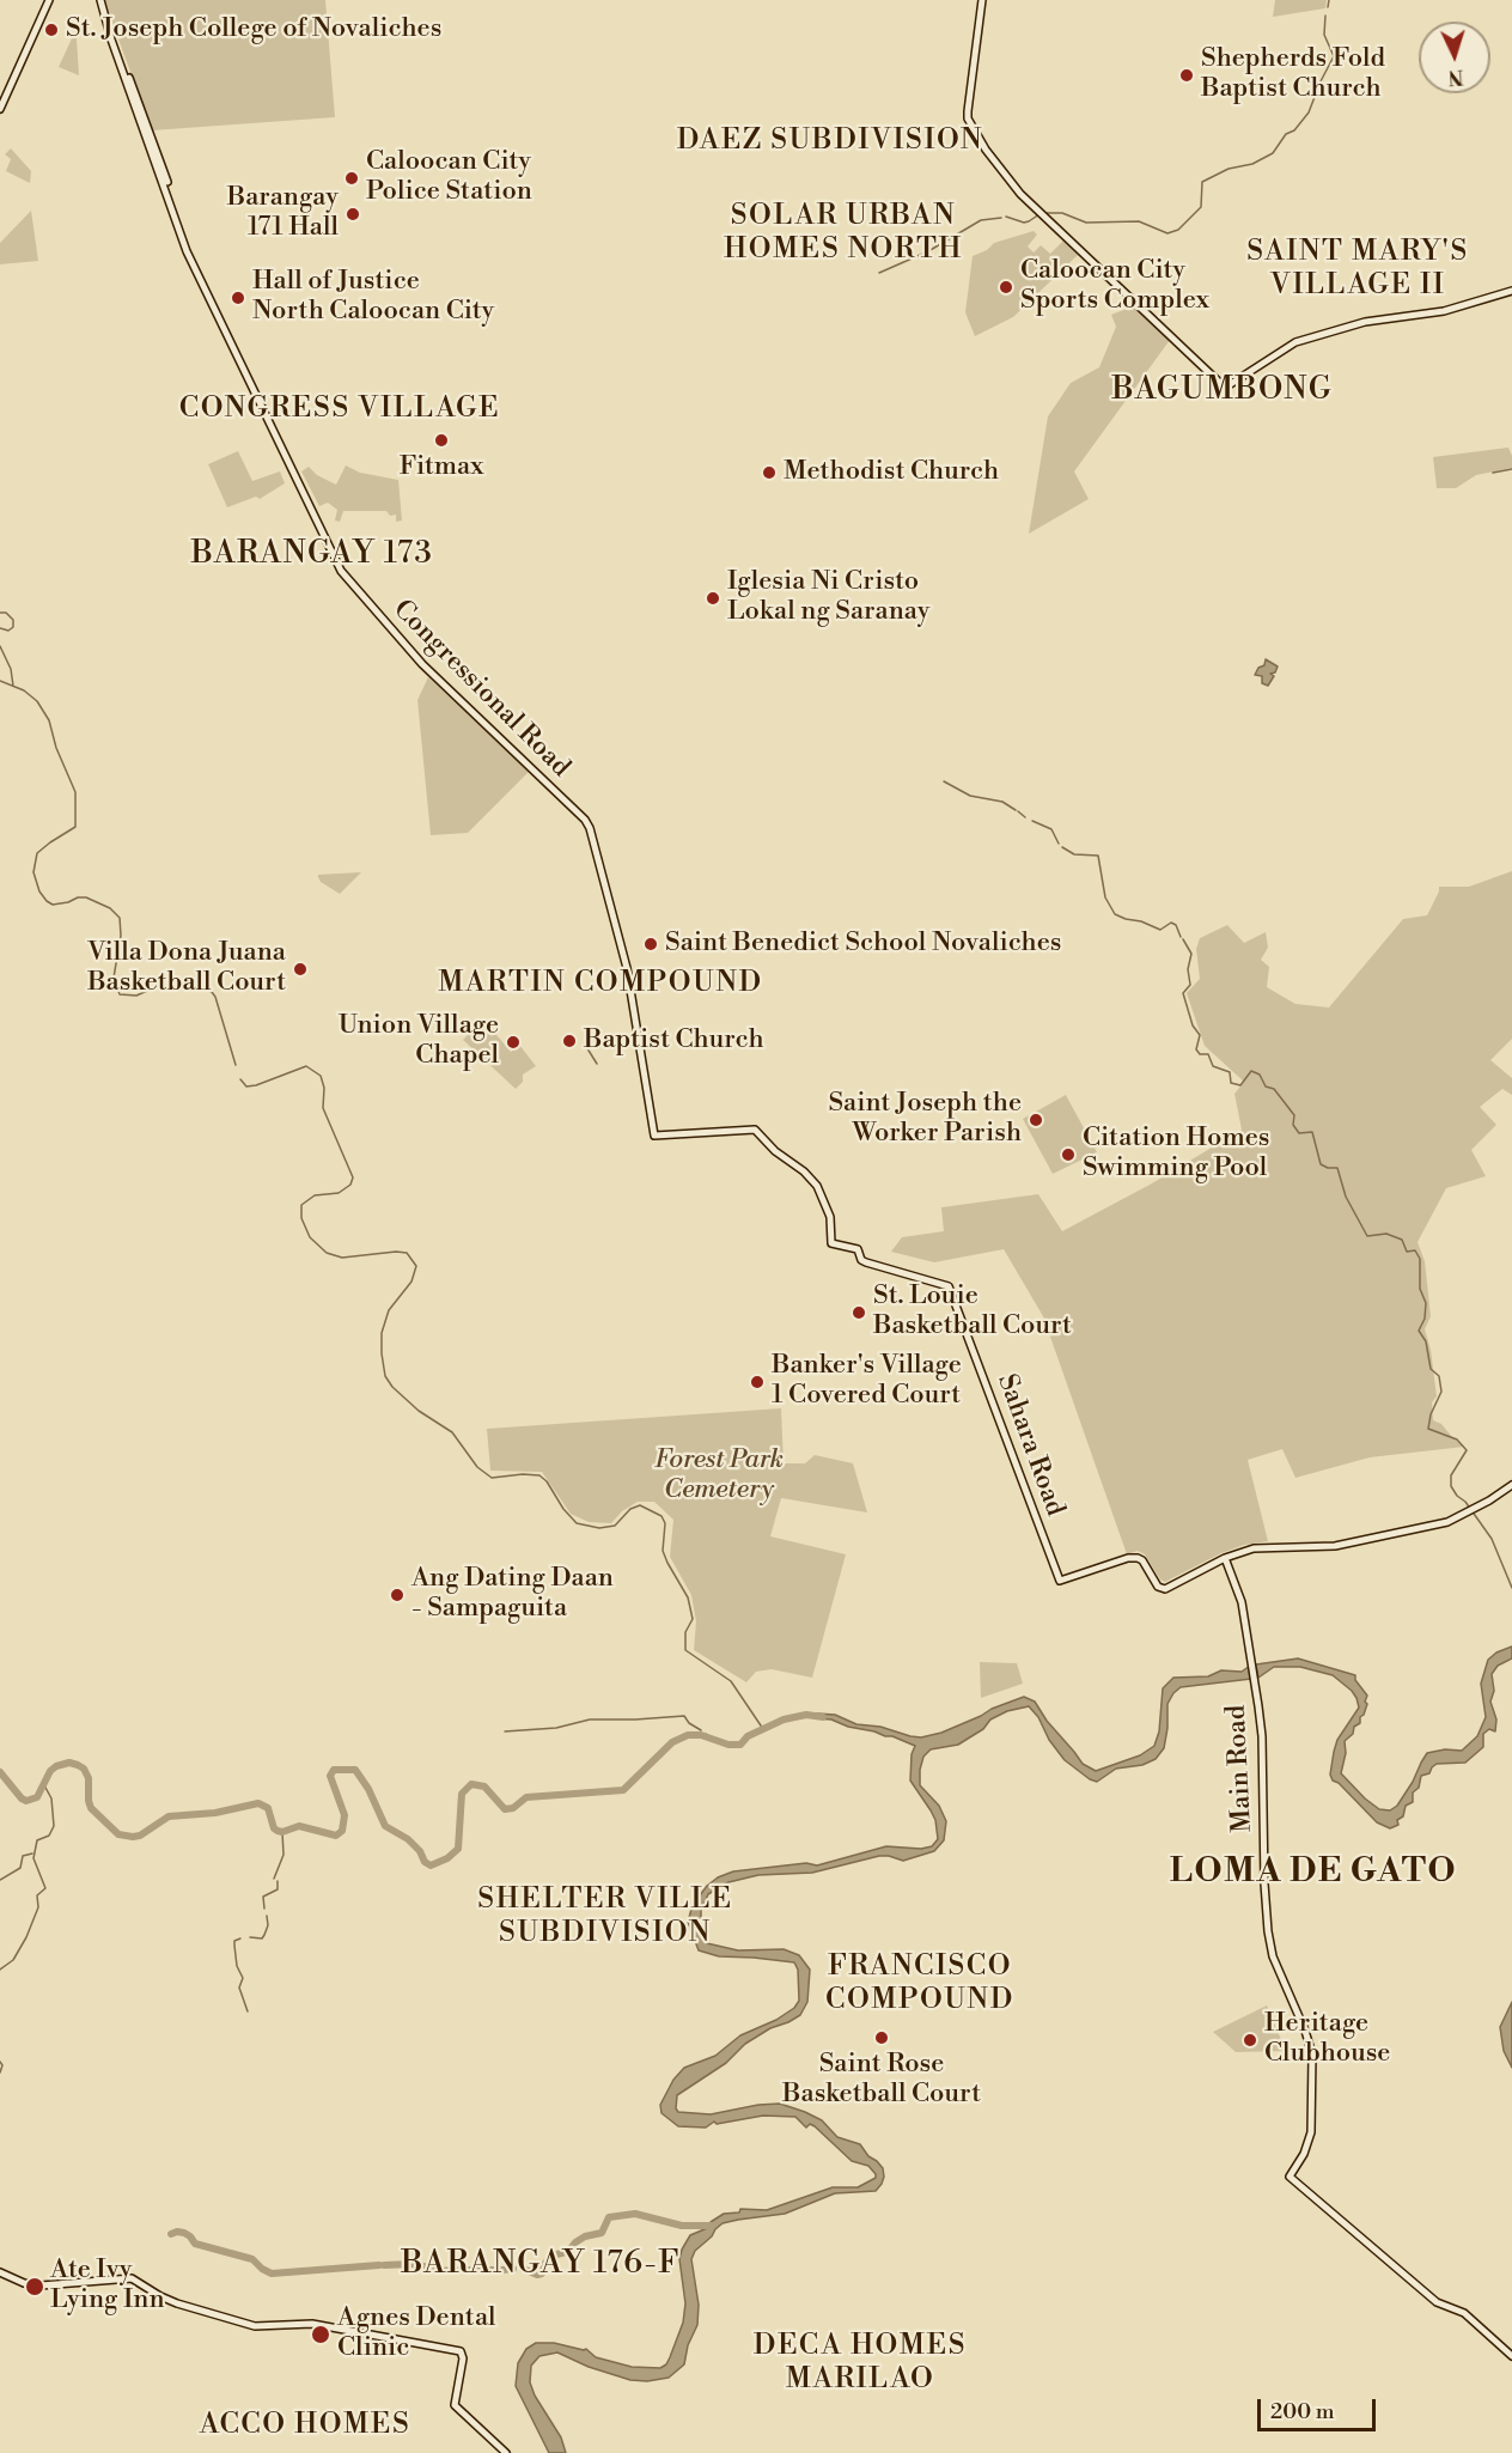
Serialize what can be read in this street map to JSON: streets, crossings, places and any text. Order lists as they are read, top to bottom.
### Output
{
  "streets": {
    "main road": ["Congressional Road", "Sahara Road", "Main Road"]
  },
  "crossings": [
    ["Congressional Road", "Sahara Road"],
    ["Sahara Road", "Main Road"]
  ],
  "districts": [
    "DAEZ SUBDIVISION",
    "SOLAR URBAN HOMES NORTH",
    "SAINT MARY'S VILLAGE II",
    "BAGUMBONG",
    "CONGRESS VILLAGE",
    "BARANGAY 173",
    "MARTIN COMPOUND",
    "LOMA DE GATO",
    "SHELTER VILLE SUBDIVISION",
    "FRANCISCO COMPOUND",
    "BARANGAY 176-F",
    "DECA HOMES MARILAO",
    "ACCO HOMES"
  ],
  "parks": ["Forest Park Cemetery"],
  "places": [
    "St. Joseph College of Novaliches",
    "Shepherds Fold Baptist Church",
    "Caloocan City Police Station",
    "Barangay 171 Hall",
    "Caloocan City Sports Complex",
    "Hall of Justice North Caloocan City",
    "Fitmax",
    "Methodist Church",
    "Iglesia Ni Cristo Lokal ng Saranay",
    "Saint Benedict School Novaliches",
    "Villa Dona Juana Basketball Court",
    "Baptist Church",
    "Union Village Chapel",
    "Saint Joseph the Worker Parish",
    "Citation Homes Swimming Pool",
    "St. Louie Basketball Court",
    "Banker's Village 1 Covered Court",
    "Ang Dating Daan - Sampaguita",
    "Saint Rose Basketball Court",
    "Heritage Clubhouse",
    "Ate Ivy Lying Inn",
    "Agnes Dental Clinic"
  ],
  "scale_bar": "200 m",
  "north": "bottom"
}
